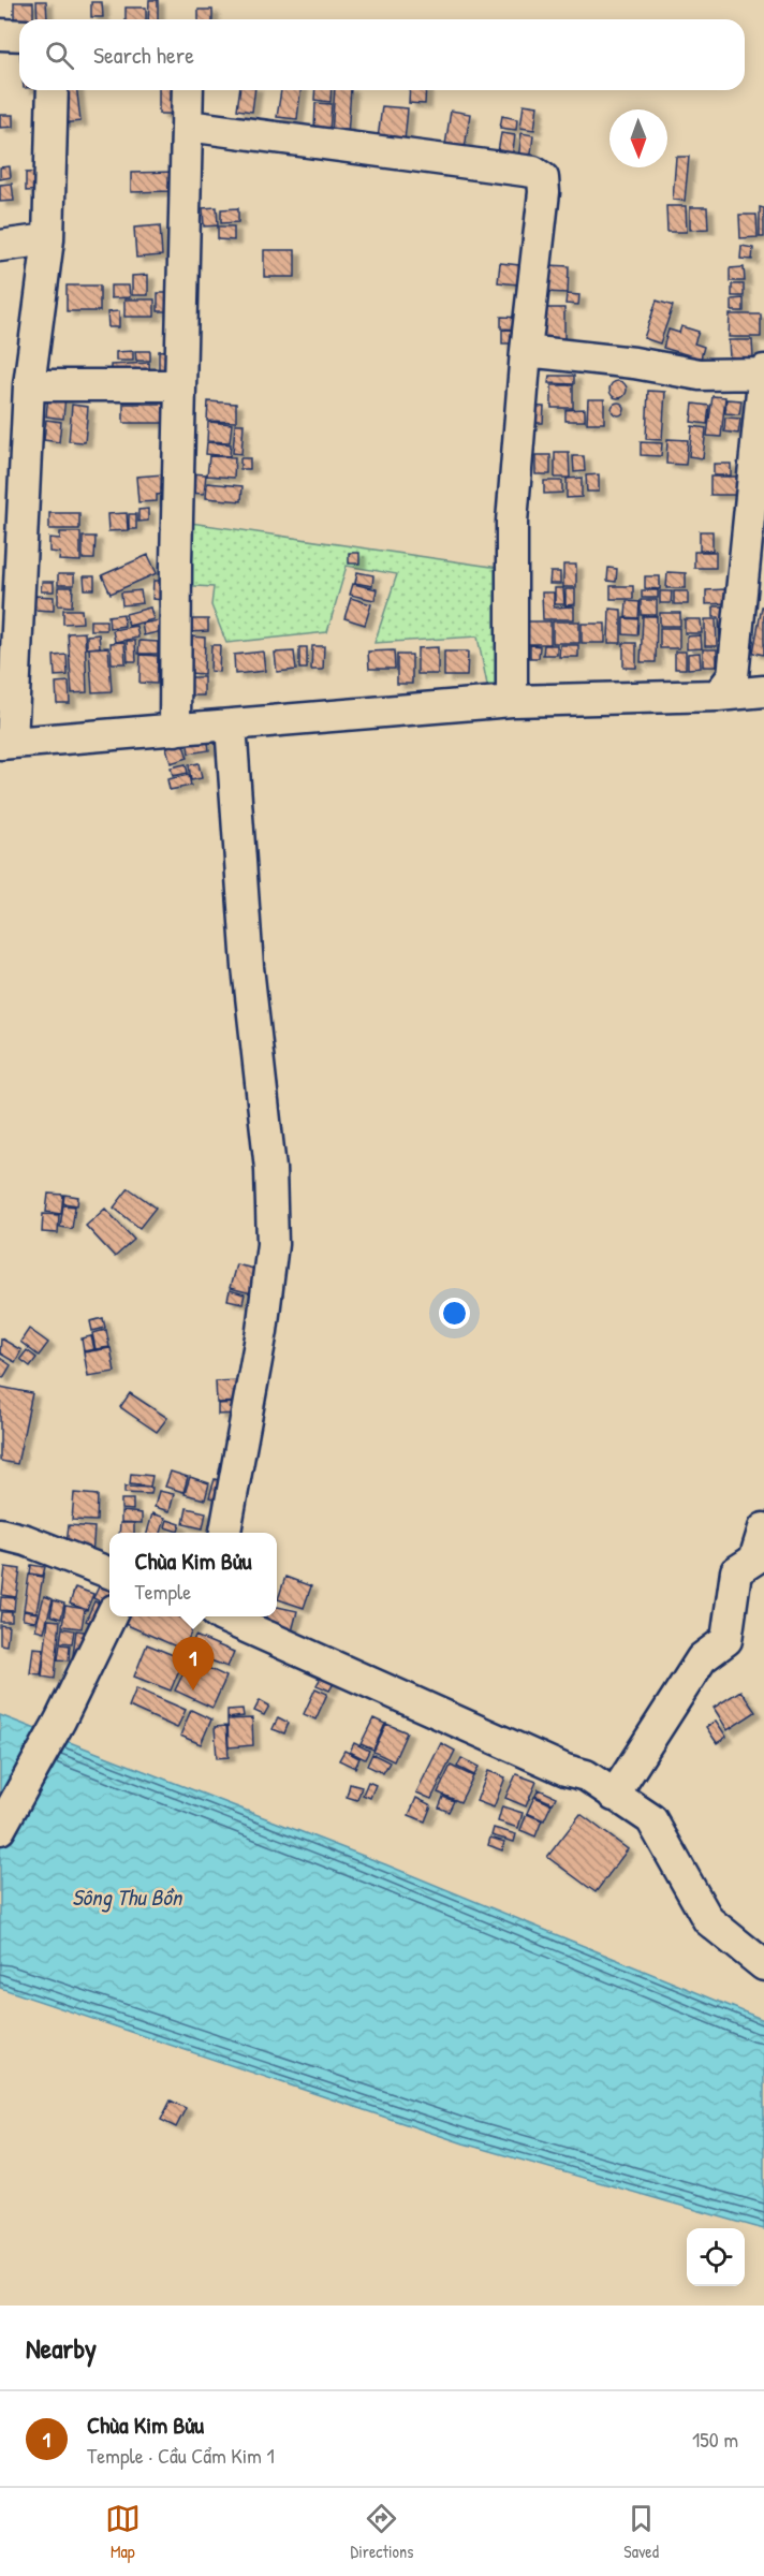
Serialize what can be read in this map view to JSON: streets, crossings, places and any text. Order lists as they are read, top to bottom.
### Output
{
  "water": ["Sông Thu Bồn"],
  "north": "bottom",
  "page": {
    "search": "Search here",
    "popup": ["Chùa Kim Bửu", "Temple"],
    "pins": "1",
    "heading": "Nearby",
    "list": [
      {
        "mark": "1",
        "name": "Chùa Kim Bửu",
        "note": "Temple · Cầu Cẩm Kim 1",
        "value": "150 m"
      }
    ],
    "nav": ["Map", "Directions", "Saved"]
  }
}
